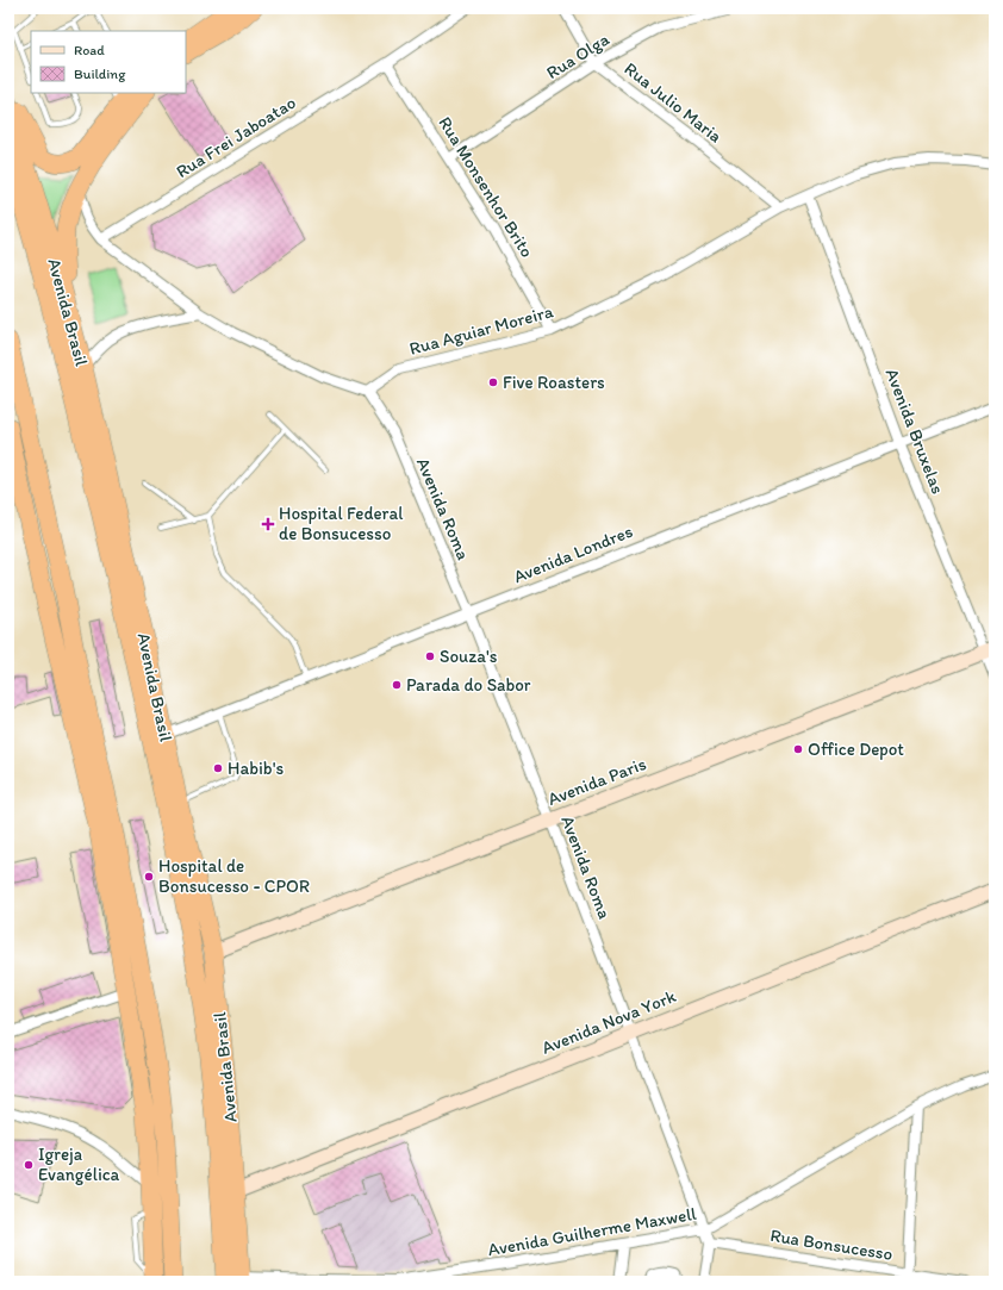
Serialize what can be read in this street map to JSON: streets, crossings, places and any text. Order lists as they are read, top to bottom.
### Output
{
  "streets": {
    "highway": ["Avenida Brasil"],
    "main road": ["Avenida Paris", "Avenida Nova York"],
    "street": [
      "Rua Olga",
      "Rua Julio Maria",
      "Rua Frei Jaboatao",
      "Rua Monsenhor Brito",
      "Rua Aguiar Moreira",
      "Avenida Bruxelas",
      "Avenida Roma",
      "Avenida Londres",
      "Avenida Guilherme Maxwell",
      "Rua Bonsucesso"
    ]
  },
  "crossings": [
    ["Rua Olga", "Rua Julio Maria"],
    ["Rua Olga", "Rua Monsenhor Brito"],
    ["Rua Julio Maria", "Rua Aguiar Moreira"],
    ["Rua Frei Jaboatao", "Rua Monsenhor Brito"],
    ["Rua Monsenhor Brito", "Rua Aguiar Moreira"],
    ["Avenida Brasil", "Avenida Londres"],
    ["Avenida Brasil", "Avenida Paris"],
    ["Avenida Brasil", "Avenida Nova York"],
    ["Avenida Brasil", "Avenida Guilherme Maxwell"],
    ["Rua Aguiar Moreira", "Avenida Bruxelas"],
    ["Rua Aguiar Moreira", "Avenida Roma"],
    ["Avenida Bruxelas", "Avenida Londres"],
    ["Avenida Bruxelas", "Avenida Paris"],
    ["Avenida Roma", "Avenida Londres"],
    ["Avenida Roma", "Avenida Paris"],
    ["Avenida Roma", "Avenida Nova York"],
    ["Avenida Roma", "Avenida Guilherme Maxwell"]
  ],
  "places": {
    "other": [
      "Five Roasters",
      "Souza's",
      "Parada do Sabor",
      "Office Depot",
      "Habib's",
      "Hospital de Bonsucesso - CPOR",
      "Igreja Evangélica"
    ],
    "health": ["Hospital Federal de Bonsucesso"]
  },
  "legend": ["Road", "Building"]
}
